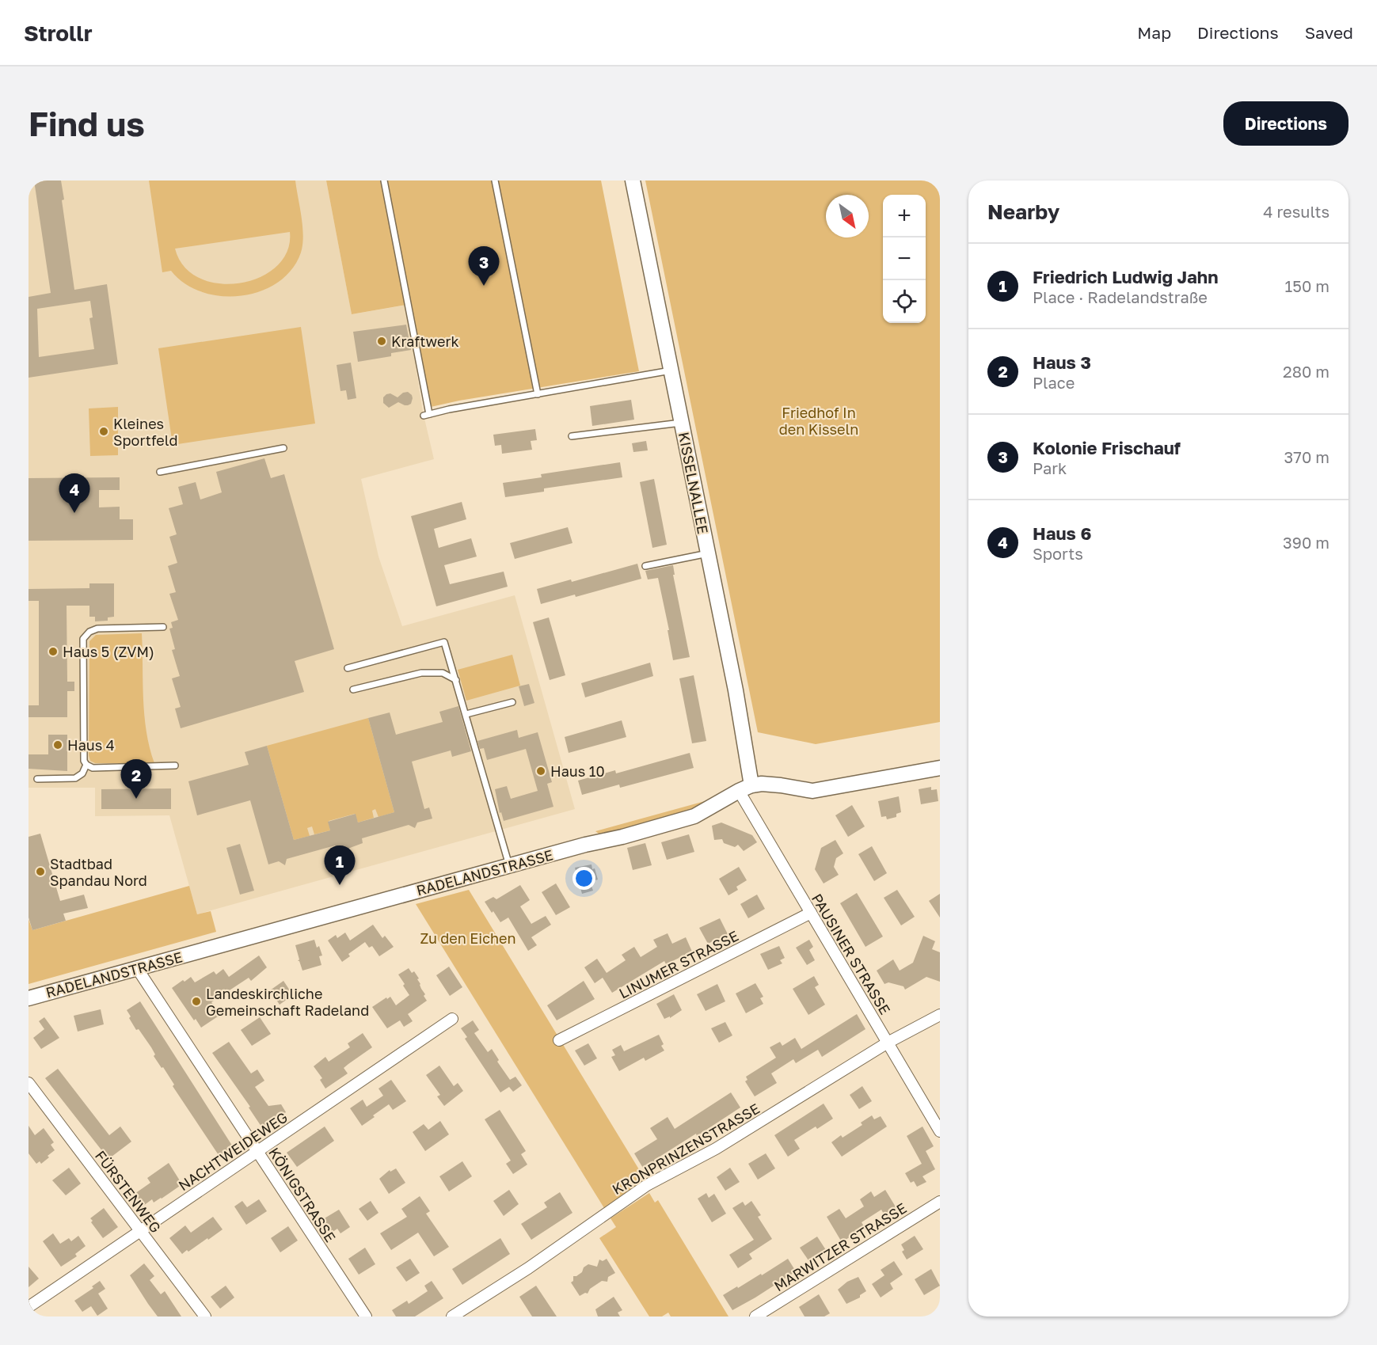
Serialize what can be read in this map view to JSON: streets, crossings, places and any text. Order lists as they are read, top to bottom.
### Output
{
  "streets": {
    "street": [
      "KISSELNALLEE",
      "RADELANDSTRASSE",
      "PAUSINER STRASSE",
      "LINUMER STRASSE",
      "KRONPRINZENSTRASSE",
      "NACHTWEIDEWEG",
      "FÜRSTENWEG",
      "KÖNIGSTRASSE",
      "MARWITZER STRASSE"
    ]
  },
  "crossings": [
    ["KISSELNALLEE", "RADELANDSTRASSE"],
    ["KISSELNALLEE", "PAUSINER STRASSE"],
    ["RADELANDSTRASSE", "PAUSINER STRASSE"],
    ["RADELANDSTRASSE", "KÖNIGSTRASSE"],
    ["PAUSINER STRASSE", "LINUMER STRASSE"],
    ["PAUSINER STRASSE", "KRONPRINZENSTRASSE"],
    ["NACHTWEIDEWEG", "FÜRSTENWEG"],
    ["NACHTWEIDEWEG", "KÖNIGSTRASSE"]
  ],
  "parks": ["Friedhof In den Kisseln", "Zu den Eichen"],
  "places": [
    "Kraftwerk",
    "Kleines Sportfeld",
    "Haus 5 (ZVM)",
    "Haus 4",
    "Haus 10",
    "Stadtbad Spandau Nord",
    "Landeskirchliche Gemeinschaft Radeland"
  ],
  "north": "bottom right",
  "page": {
    "header": "Strollr",
    "nav": ["Map", "Directions", "Saved"],
    "buttons": "Directions",
    "title": "Find us",
    "heading": ["Nearby", "4 results"],
    "map_buttons": ["+", "−"],
    "list": [
      {
        "mark": "1",
        "name": "Friedrich Ludwig Jahn",
        "note": "Place · Radelandstraße",
        "value": "150 m"
      },
      {
        "mark": "2",
        "name": "Haus 3",
        "note": "Place",
        "value": "280 m"
      },
      {
        "mark": "3",
        "name": "Kolonie Frischauf",
        "note": "Park",
        "value": "370 m"
      },
      {
        "mark": "4",
        "name": "Haus 6",
        "note": "Sports",
        "value": "390 m"
      }
    ],
    "pins": [
      "3",
      "4",
      "2",
      "1"
    ]
  }
}
